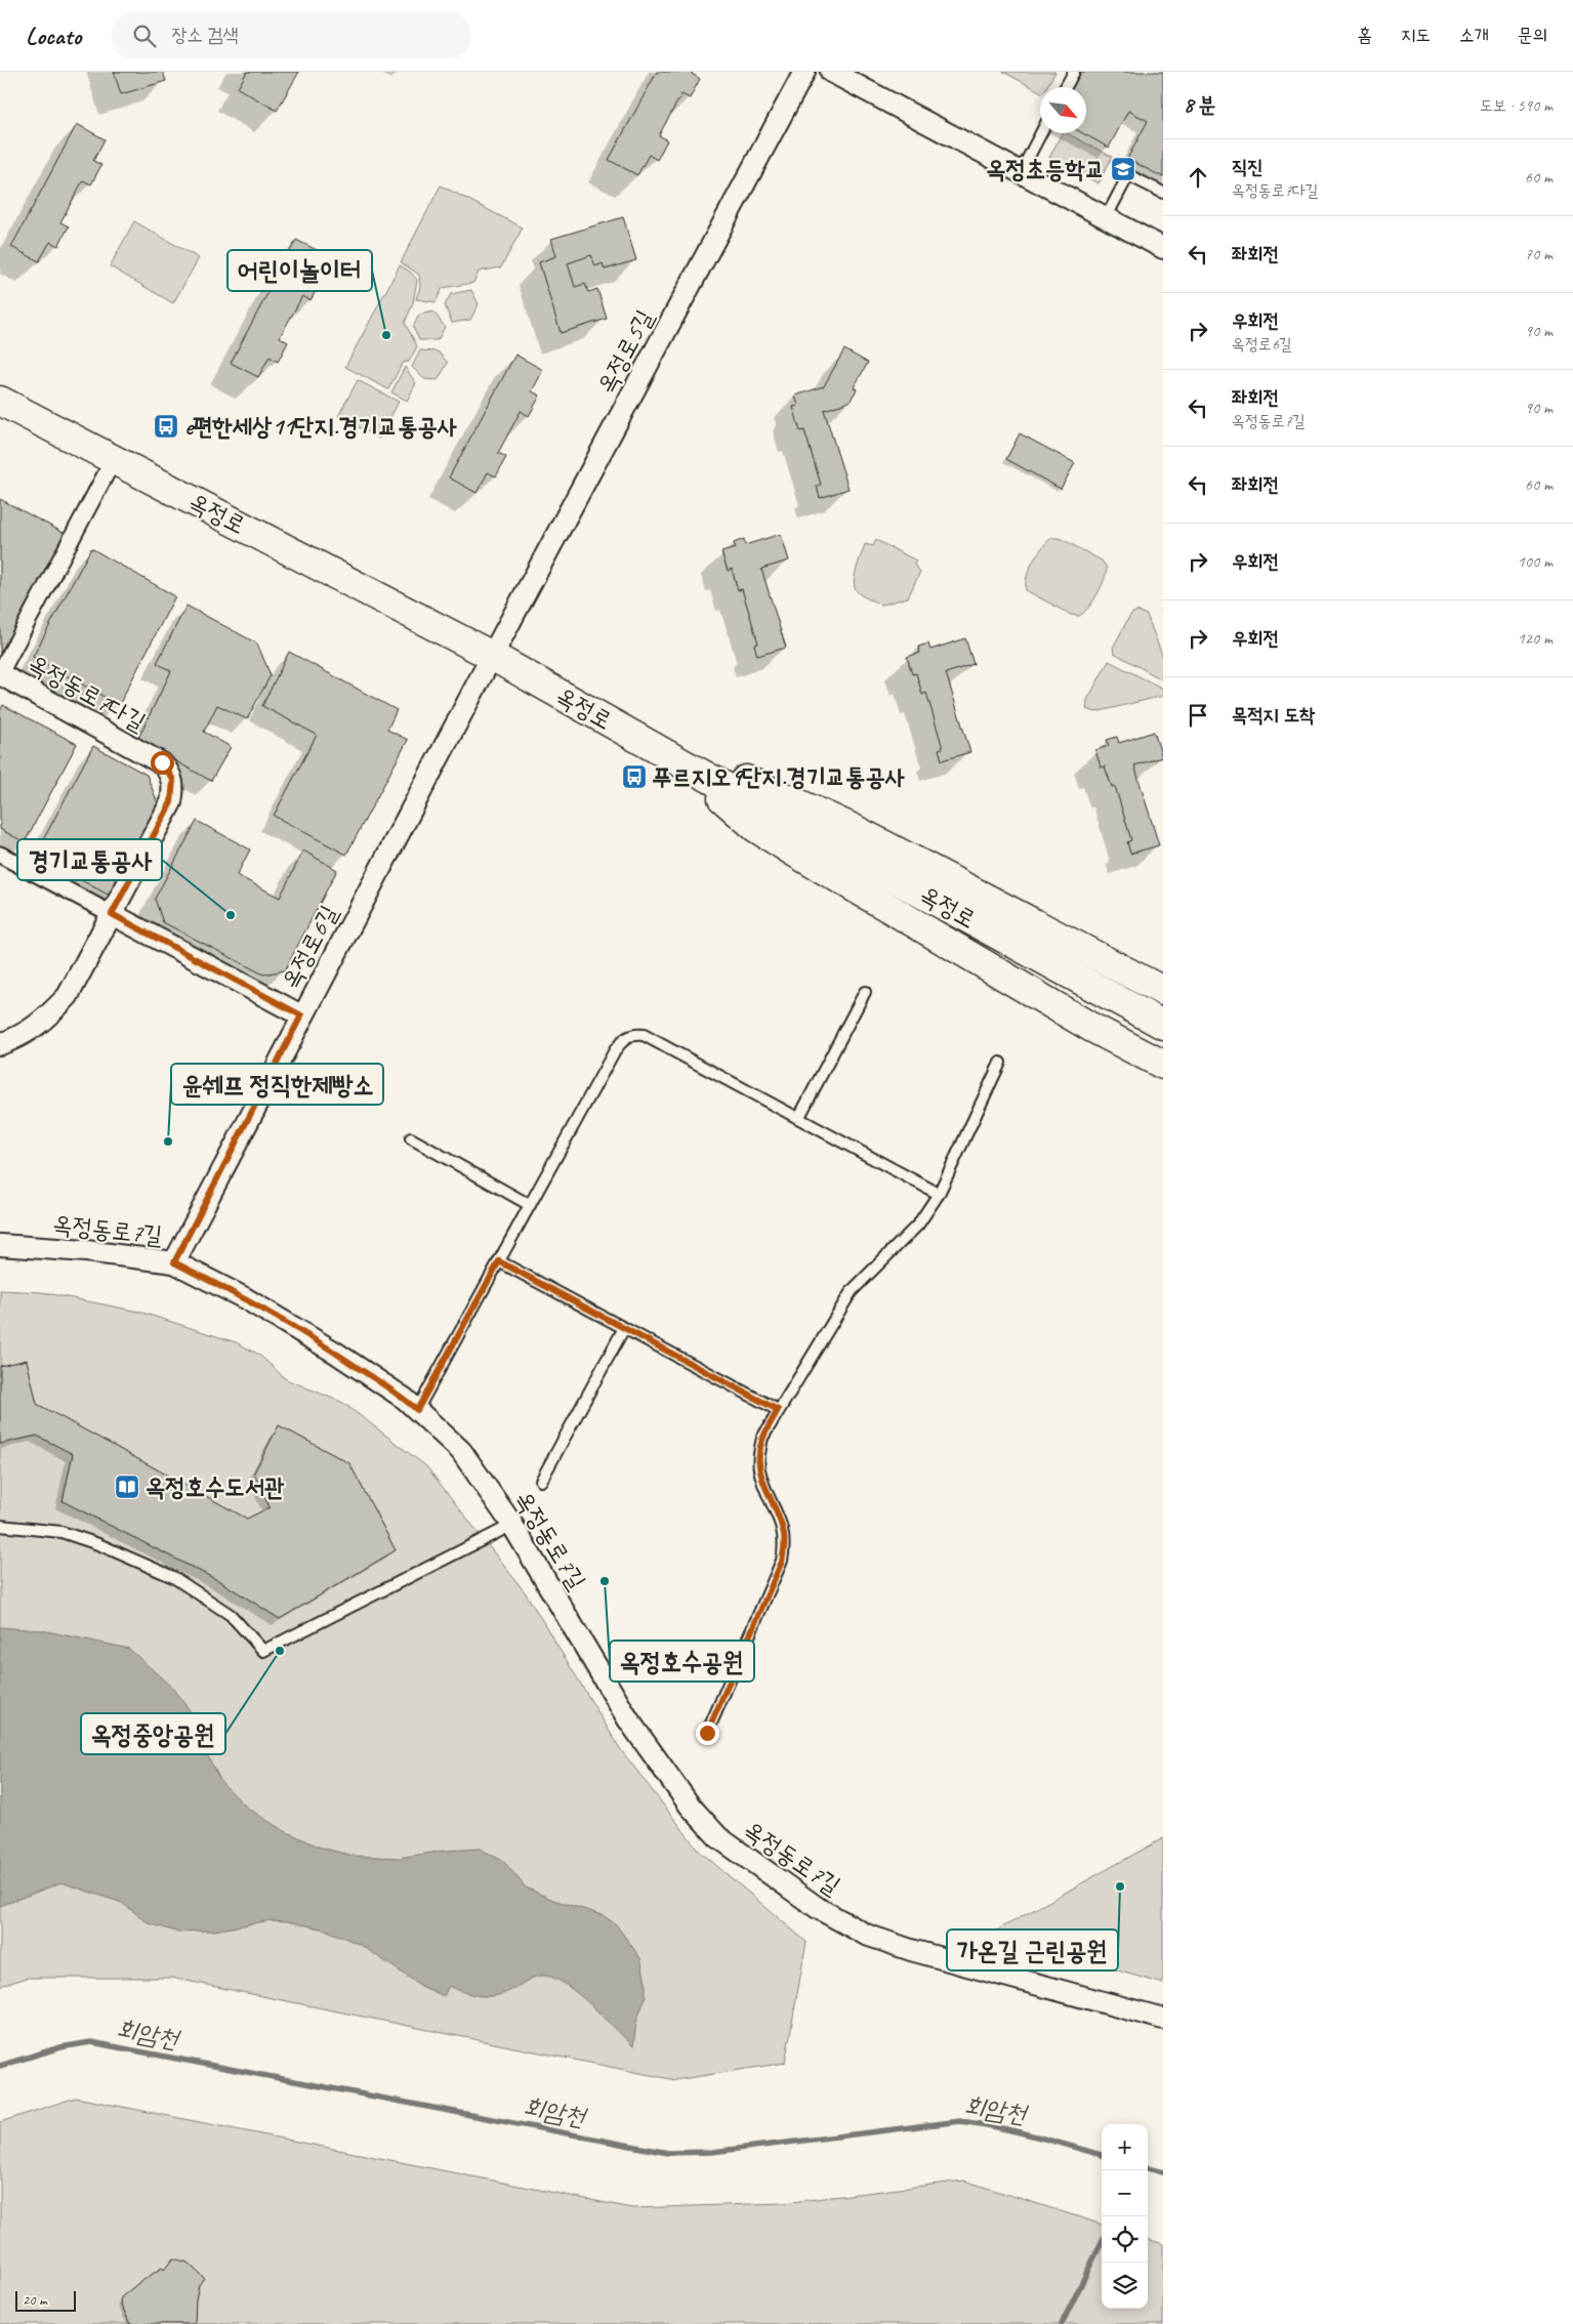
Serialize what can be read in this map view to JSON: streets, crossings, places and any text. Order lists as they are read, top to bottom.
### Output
{
  "streets": {
    "main road": ["옥정로"],
    "street": [
      "옥정로5길",
      "옥정동로7다길",
      "옥정로6길",
      "옥정동로7길"
    ]
  },
  "crossings": [
    ["옥정로5길", "옥정로"],
    ["옥정로5길", "옥정로6길"],
    ["옥정로", "옥정로6길"],
    ["옥정로6길", "옥정동로7길"]
  ],
  "water": ["회암천"],
  "places": {
    "school or university": ["옥정초등학교"],
    "other": [
      "어린이놀이터",
      "경기교통공사",
      "윤쉐프 정직한제빵소",
      "옥정호수공원",
      "옥정중앙공원",
      "가온길 근린공원"
    ],
    "bus stop": ["e편한세상11단지.경기교통공사", "푸르지오9단지.경기교통공사"],
    "library": ["옥정호수도서관"]
  },
  "scale_bar": "20 m",
  "north": "bottom right",
  "page": {
    "header": "Locato",
    "search": "장소 검색",
    "nav": [
      "홈",
      "지도",
      "소개",
      "문의"
    ],
    "heading": ["8 분", "도보 · 590 m"],
    "list": [
      ["직진", "옥정동로7다길", "60 m"],
      ["좌회전", "70 m"],
      ["우회전", "옥정로6길", "90 m"],
      ["좌회전", "옥정동로7길", "90 m"],
      ["좌회전", "60 m"],
      ["우회전", "100 m"],
      ["우회전", "120 m"],
      "목적지 도착"
    ],
    "map_buttons": ["+", "−"],
    "scale": "20 m"
  }
}
